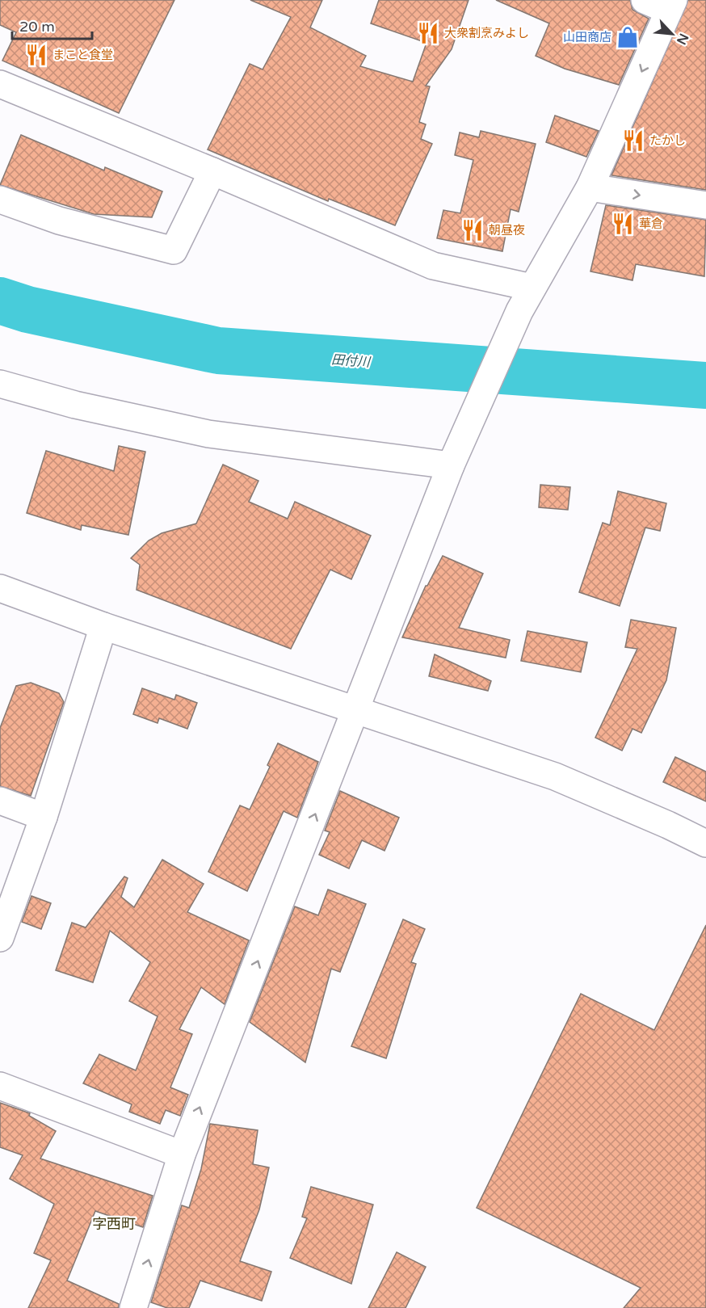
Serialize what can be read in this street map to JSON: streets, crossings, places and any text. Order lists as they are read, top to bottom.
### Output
{
  "districts": ["字西町"],
  "water": ["田付川"],
  "places": {
    "restaurant": [
      "大衆割烹みよし",
      "まこと食堂",
      "たかし",
      "華倉",
      "朝昼夜"
    ],
    "shop": ["山田商店"]
  },
  "scale_bar": "20 m",
  "north": "bottom right"
}
